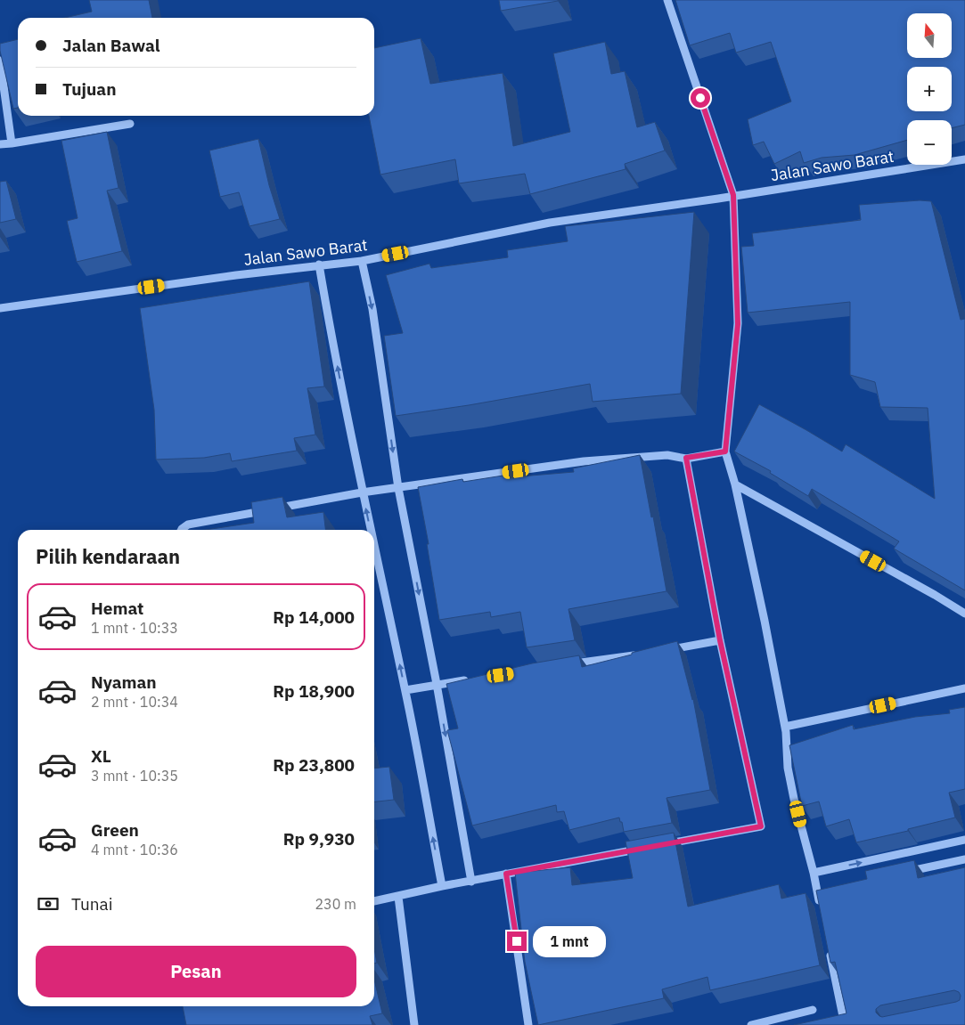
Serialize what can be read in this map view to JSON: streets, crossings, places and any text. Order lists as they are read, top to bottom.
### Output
{
  "streets": {
    "street": ["Jalan Sawo Barat"]
  },
  "north": "top",
  "page": {
    "map_buttons": ["+", "−"],
    "banner": ["Jalan Bawal", "Tujuan"],
    "heading": "Pilih kendaraan",
    "list": [
      {
        "name": "Hemat",
        "note": "1 mnt · 10:33",
        "value": "Rp 14,000"
      },
      {
        "name": "Nyaman",
        "note": "2 mnt · 10:34",
        "value": "Rp 18,900"
      },
      {
        "name": "XL",
        "note": "3 mnt · 10:35",
        "value": "Rp 23,800"
      },
      {
        "name": "Green",
        "note": "4 mnt · 10:36",
        "value": "Rp 9,930"
      }
    ],
    "pay": ["Tunai", "230 m"],
    "bubble": "1 mnt",
    "buttons": "Pesan"
  }
}
